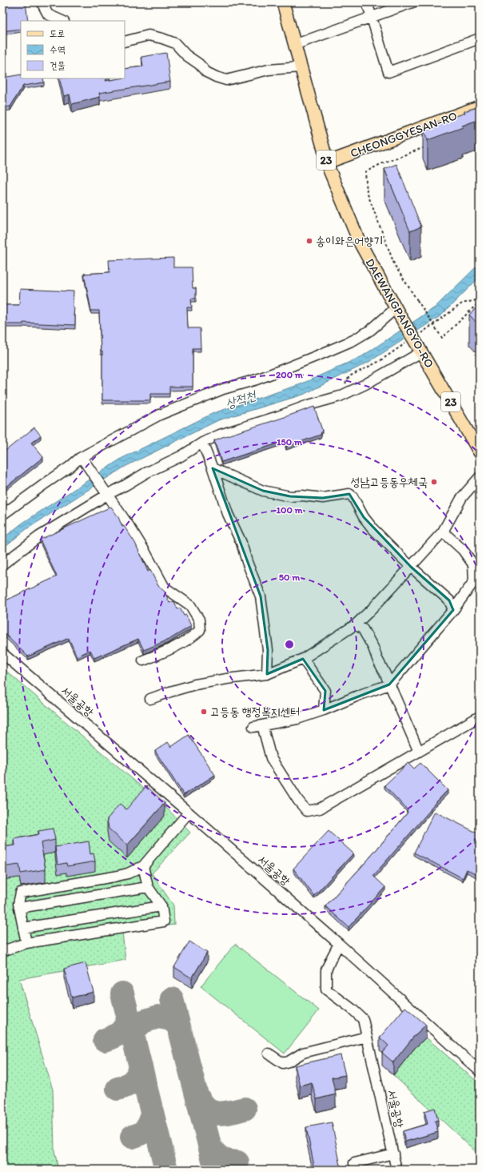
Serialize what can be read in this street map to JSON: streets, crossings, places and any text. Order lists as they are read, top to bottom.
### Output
{
  "streets": {
    "main road": ["CHEONGGYESAN-RO", "23", "DAEWANGPANGYO-RO"],
    "street": ["서울공항"]
  },
  "crossings": [
    ["CHEONGGYESAN-RO", "DAEWANGPANGYO-RO"]
  ],
  "water": ["상적천"],
  "places": ["송이와은어향기", "성남고등동우체국", "고등동 행정복지센터"],
  "legend": ["도로", "수역", "건물"],
  "rings": [
    "200 m",
    "150 m",
    "100 m",
    "50 m"
  ]
}
